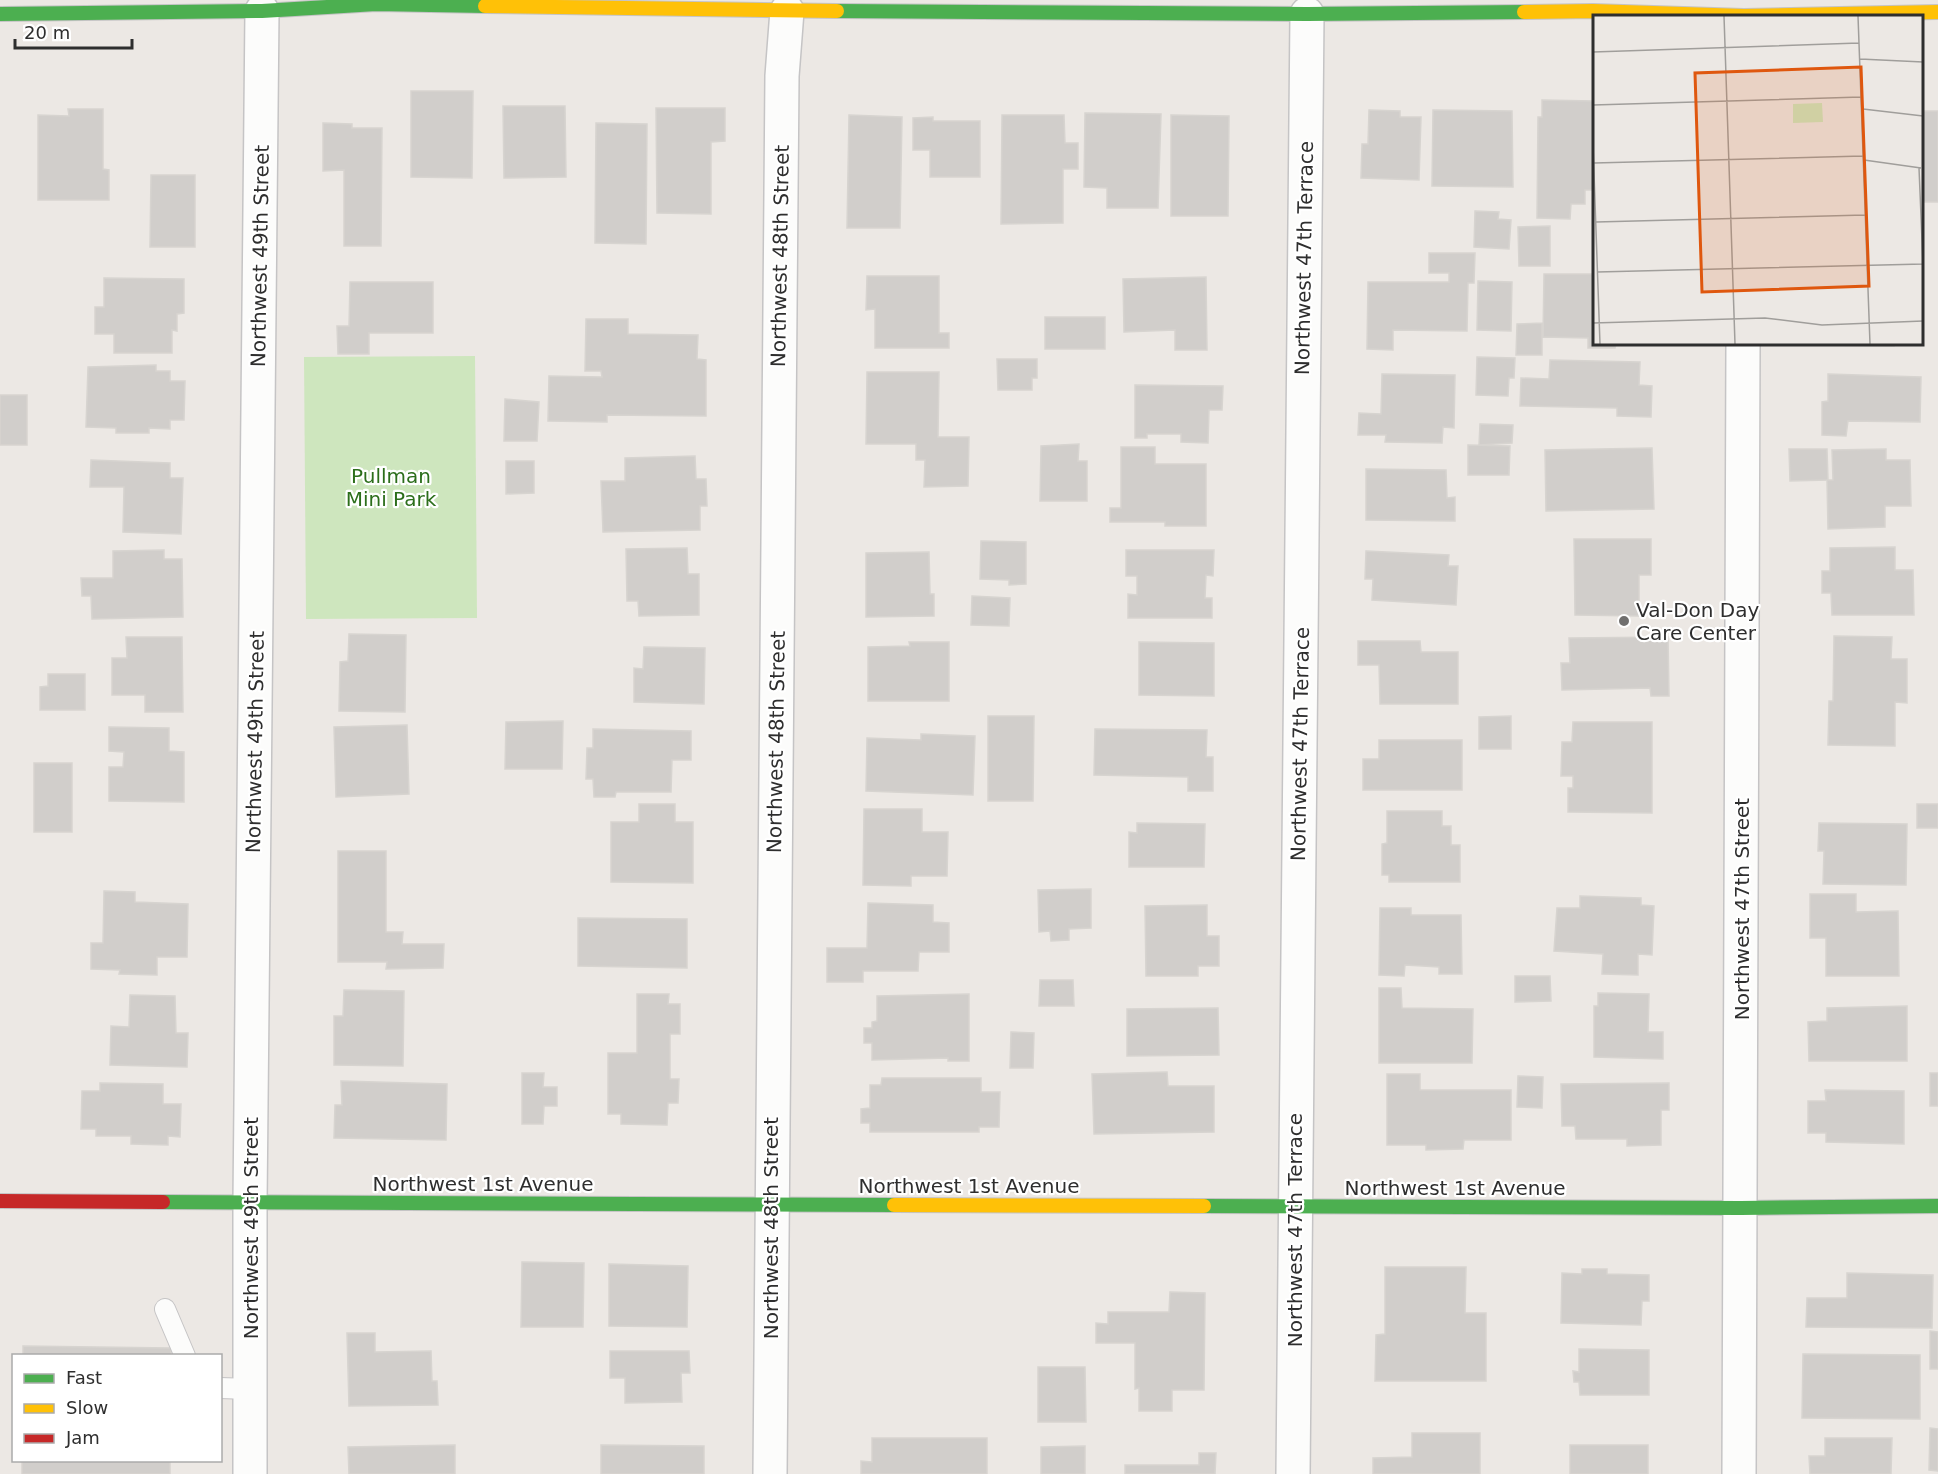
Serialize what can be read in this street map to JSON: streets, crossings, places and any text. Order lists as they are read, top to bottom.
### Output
{
  "streets": {
    "main road": ["Northwest 1st Avenue"],
    "street": [
      "Northwest 49th Street",
      "Northwest 48th Street",
      "Northwest 47th Terrace",
      "Northwest 47th Street"
    ]
  },
  "crossings": [
    ["Northwest 49th Street", "Northwest 1st Avenue"],
    ["Northwest 48th Street", "Northwest 1st Avenue"],
    ["Northwest 47th Terrace", "Northwest 1st Avenue"],
    ["Northwest 47th Street", "Northwest 1st Avenue"]
  ],
  "parks": ["Pullman Mini Park"],
  "places": ["Val-Don Day Care Center"],
  "legend": ["Fast", "Slow", "Jam"],
  "scale_bar": "20 m"
}
